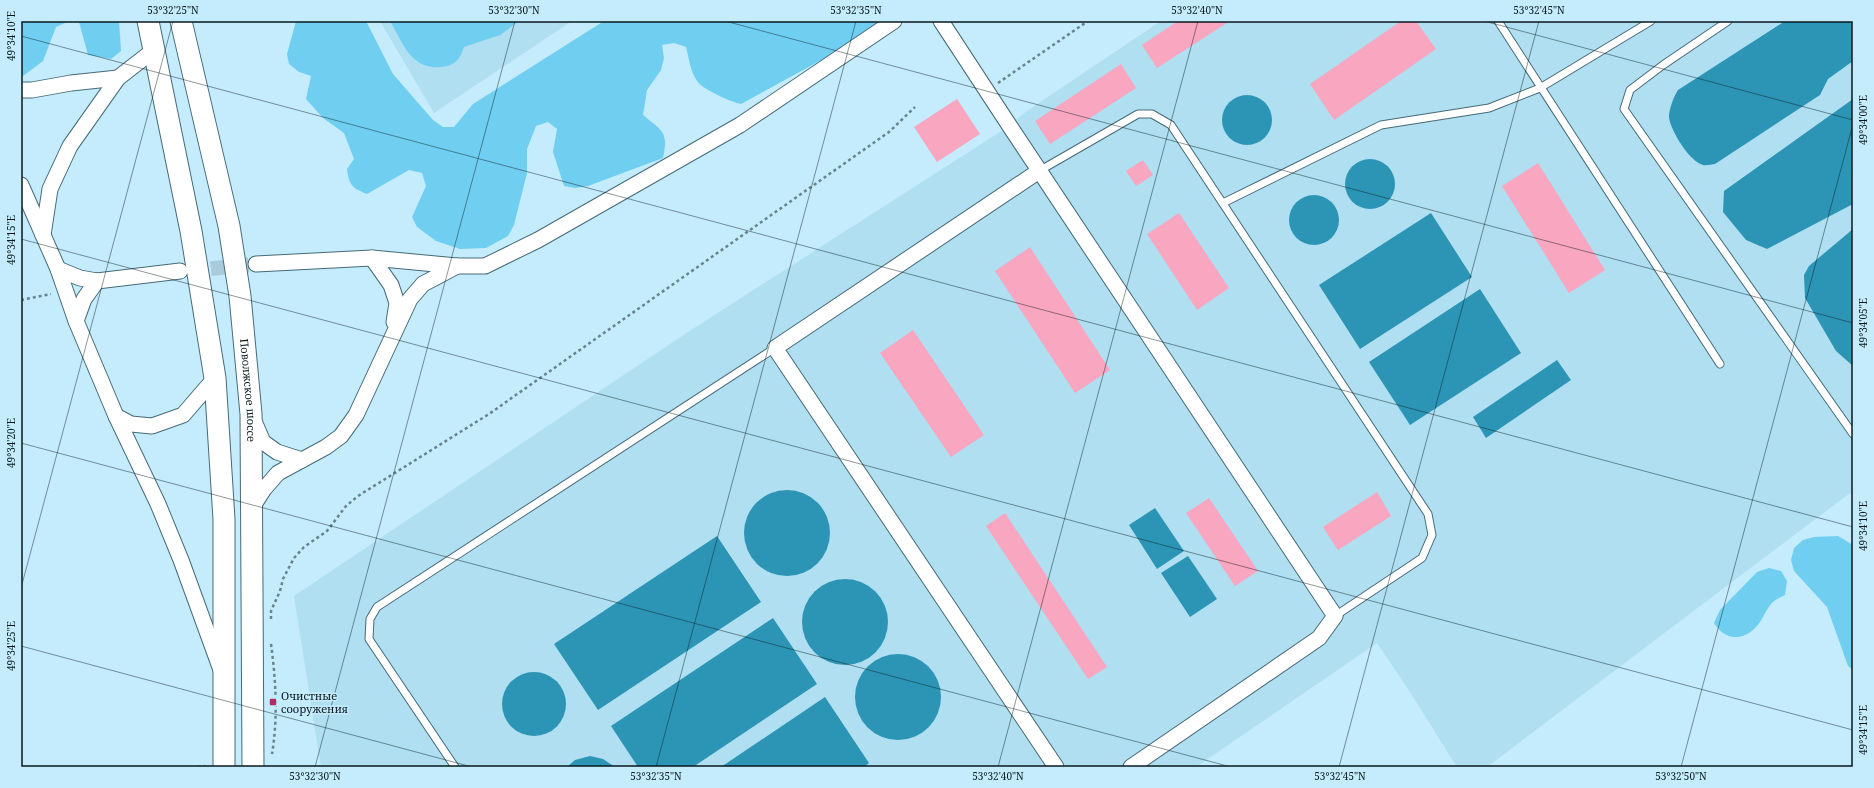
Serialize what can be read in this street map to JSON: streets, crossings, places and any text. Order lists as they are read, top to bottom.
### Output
{
  "streets": {
    "street": ["Поволжское шоссе"]
  },
  "places": {
    "transit": ["Очистные сооружения"]
  },
  "coordinates": [
    "53°32'25\"N",
    "53°32'30\"N",
    "53°32'35\"N",
    "53°32'40\"N",
    "53°32'45\"N",
    "49°34'10\"E",
    "49°34'00\"E",
    "49°34'15\"E",
    "49°34'05\"E",
    "49°34'20\"E",
    "49°34'25\"E",
    "53°32'50\"N"
  ]
}
